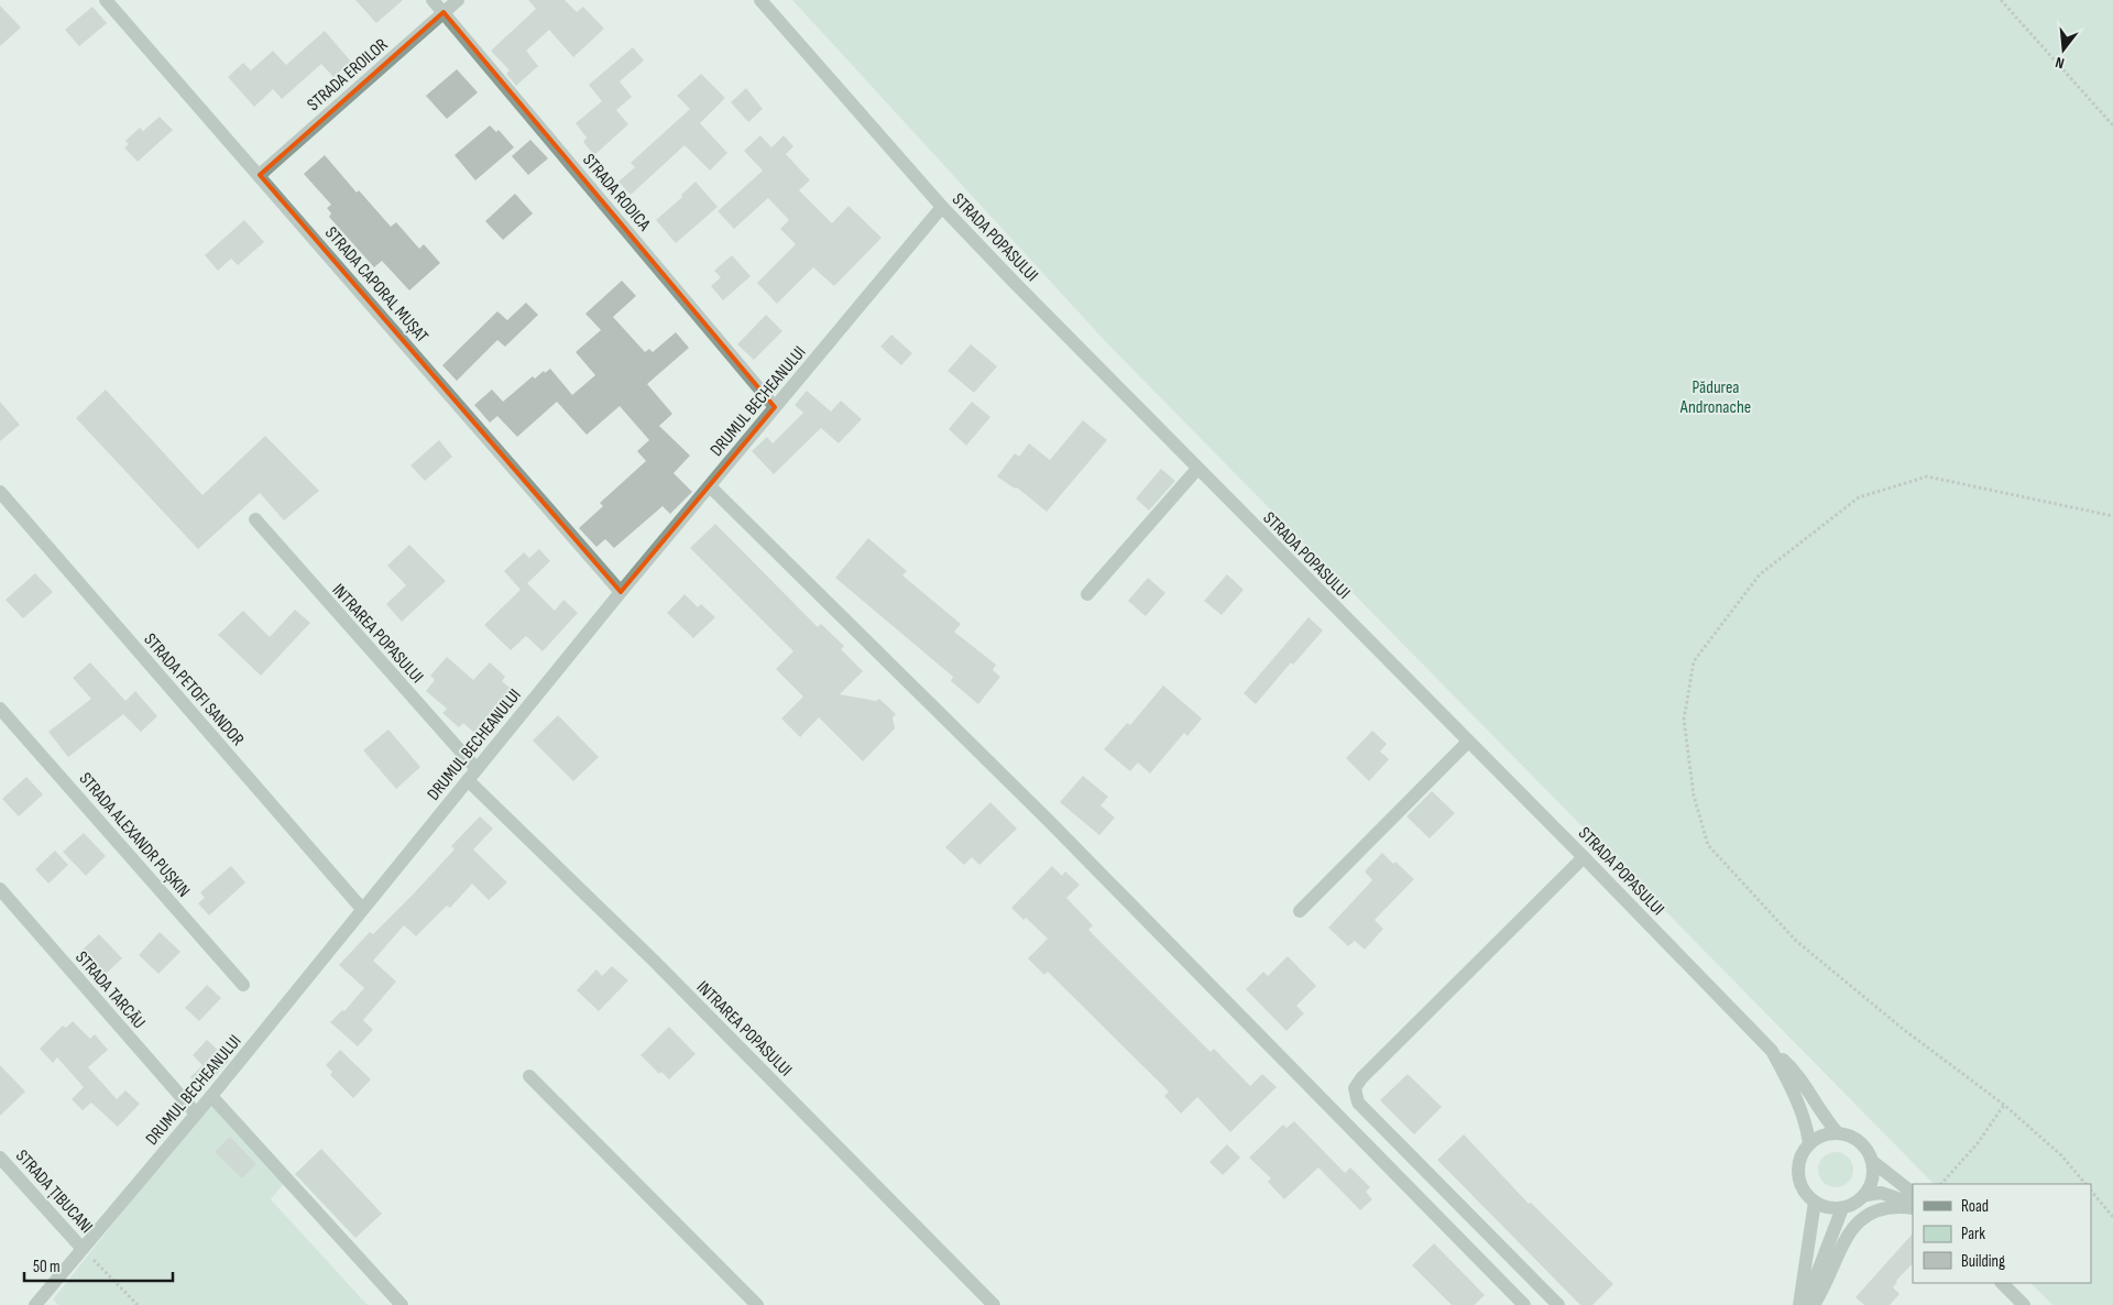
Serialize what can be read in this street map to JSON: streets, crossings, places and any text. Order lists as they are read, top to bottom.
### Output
{
  "streets": {
    "street": [
      "STRADA EROILOR",
      "STRADA RODICA",
      "STRADA POPASULUI",
      "STRADA CAPORAL MUȘAT",
      "DRUMUL BECHEANULUI",
      "INTRAREA POPASULUI",
      "STRADA PETOFI SANDOR",
      "STRADA ALEXANDR PUȘKIN",
      "STRADA TARCĂU",
      "STRADA ȚIBUCANI"
    ]
  },
  "crossings": [
    ["STRADA EROILOR", "STRADA RODICA"],
    ["STRADA EROILOR", "STRADA CAPORAL MUȘAT"],
    ["STRADA RODICA", "DRUMUL BECHEANULUI"],
    ["STRADA POPASULUI", "DRUMUL BECHEANULUI"],
    ["STRADA CAPORAL MUȘAT", "DRUMUL BECHEANULUI"],
    ["DRUMUL BECHEANULUI", "INTRAREA POPASULUI"],
    ["DRUMUL BECHEANULUI", "STRADA PETOFI SANDOR"],
    ["DRUMUL BECHEANULUI", "STRADA TARCĂU"],
    ["DRUMUL BECHEANULUI", "STRADA ȚIBUCANI"]
  ],
  "parks": ["Pădurea Andronache"],
  "legend": ["Road", "Park", "Building"],
  "scale_bar": "50 m",
  "north": "bottom"
}
